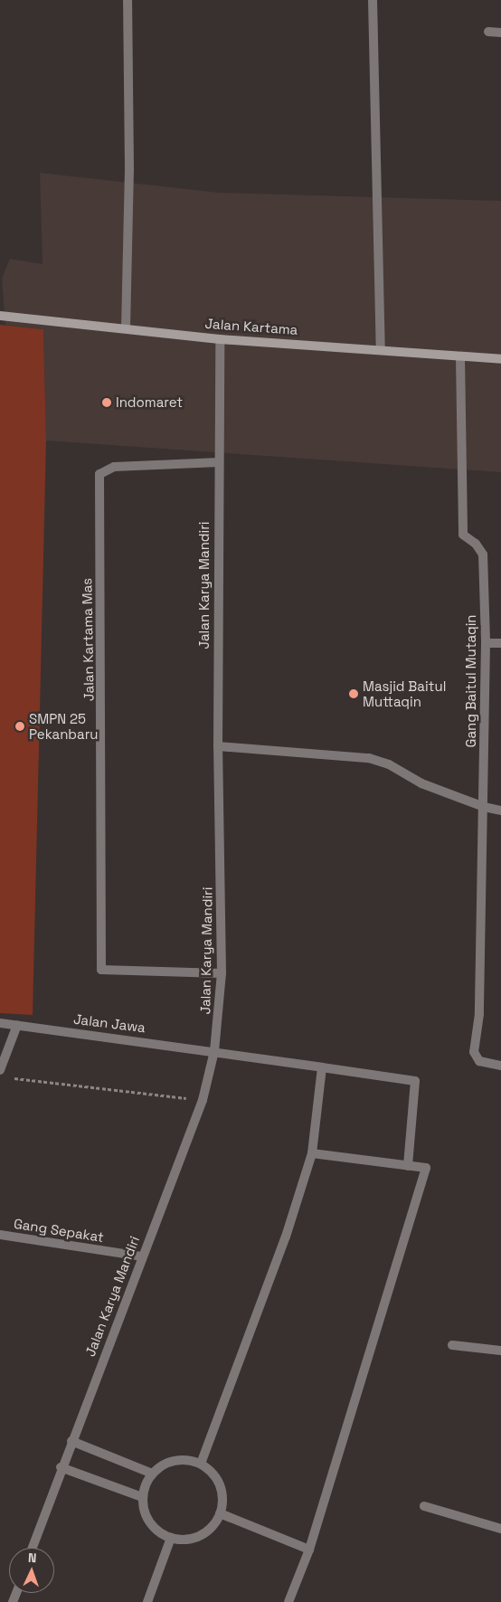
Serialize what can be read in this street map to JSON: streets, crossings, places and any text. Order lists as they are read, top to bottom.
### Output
{
  "streets": {
    "main road": ["Jalan Kartama"],
    "street": [
      "Jalan Karya Mandiri",
      "Jalan Kartama Mas",
      "Gang Baitul Mutaqin",
      "Jalan Jawa",
      "Gang Sepakat"
    ]
  },
  "crossings": [
    ["Jalan Kartama", "Jalan Karya Mandiri"],
    ["Jalan Kartama", "Gang Baitul Mutaqin"],
    ["Jalan Karya Mandiri", "Jalan Kartama Mas"],
    ["Jalan Karya Mandiri", "Jalan Jawa"],
    ["Jalan Karya Mandiri", "Gang Sepakat"]
  ],
  "places": ["Indomaret", "Masjid Baitul Muttaqin", "SMPN 25 Pekanbaru"],
  "north": "top"
}
